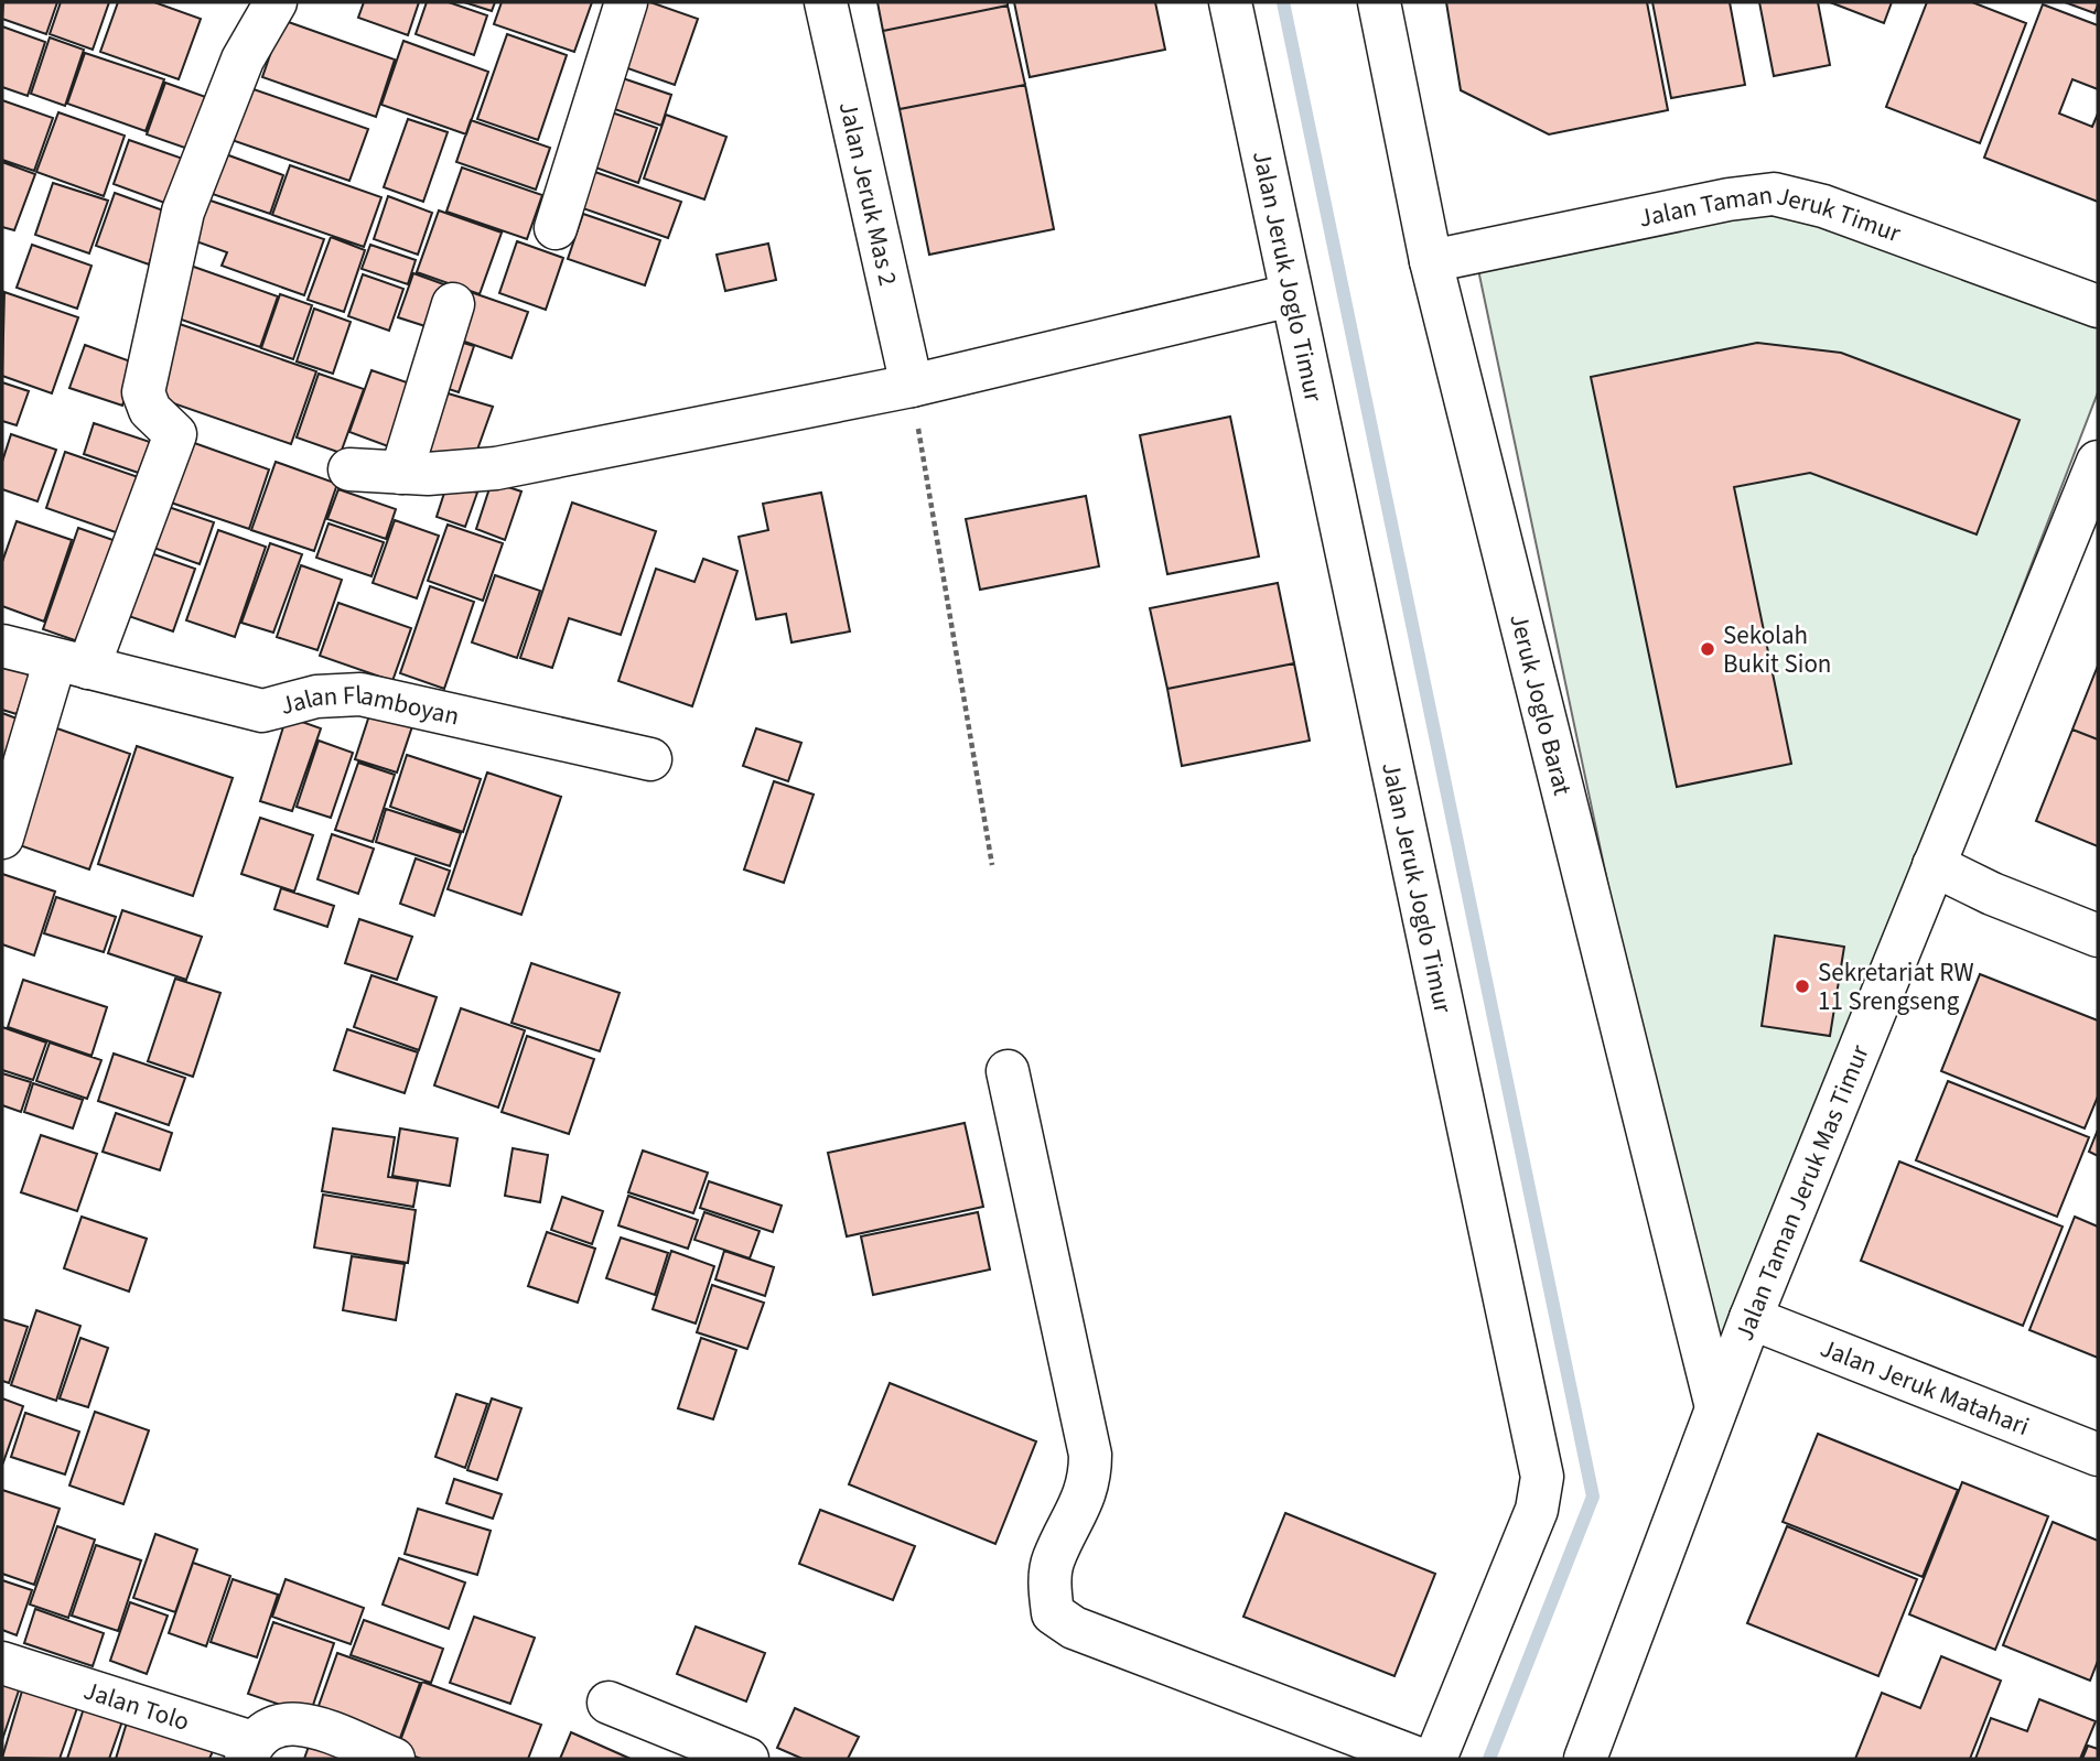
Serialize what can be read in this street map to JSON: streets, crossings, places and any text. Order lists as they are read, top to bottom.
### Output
{
  "streets": {
    "street": [
      "Jalan Jeruk Mas 2",
      "Jalan Taman Jeruk Timur",
      "Jalan Jeruk Joglo Timur",
      "Jeruk Joglo Barat",
      "Jalan Flamboyan",
      "Jalan Taman Jeruk Mas Timur",
      "Jalan Jeruk Matahari",
      "Jalan Tolo"
    ]
  },
  "crossings": [
    ["Jalan Taman Jeruk Timur", "Jeruk Joglo Barat"],
    ["Jeruk Joglo Barat", "Jalan Taman Jeruk Mas Timur"],
    ["Jalan Taman Jeruk Mas Timur", "Jalan Jeruk Matahari"]
  ],
  "places": ["Sekolah Bukit Sion", "Sekretariat RW 11 Srengseng"]
}
